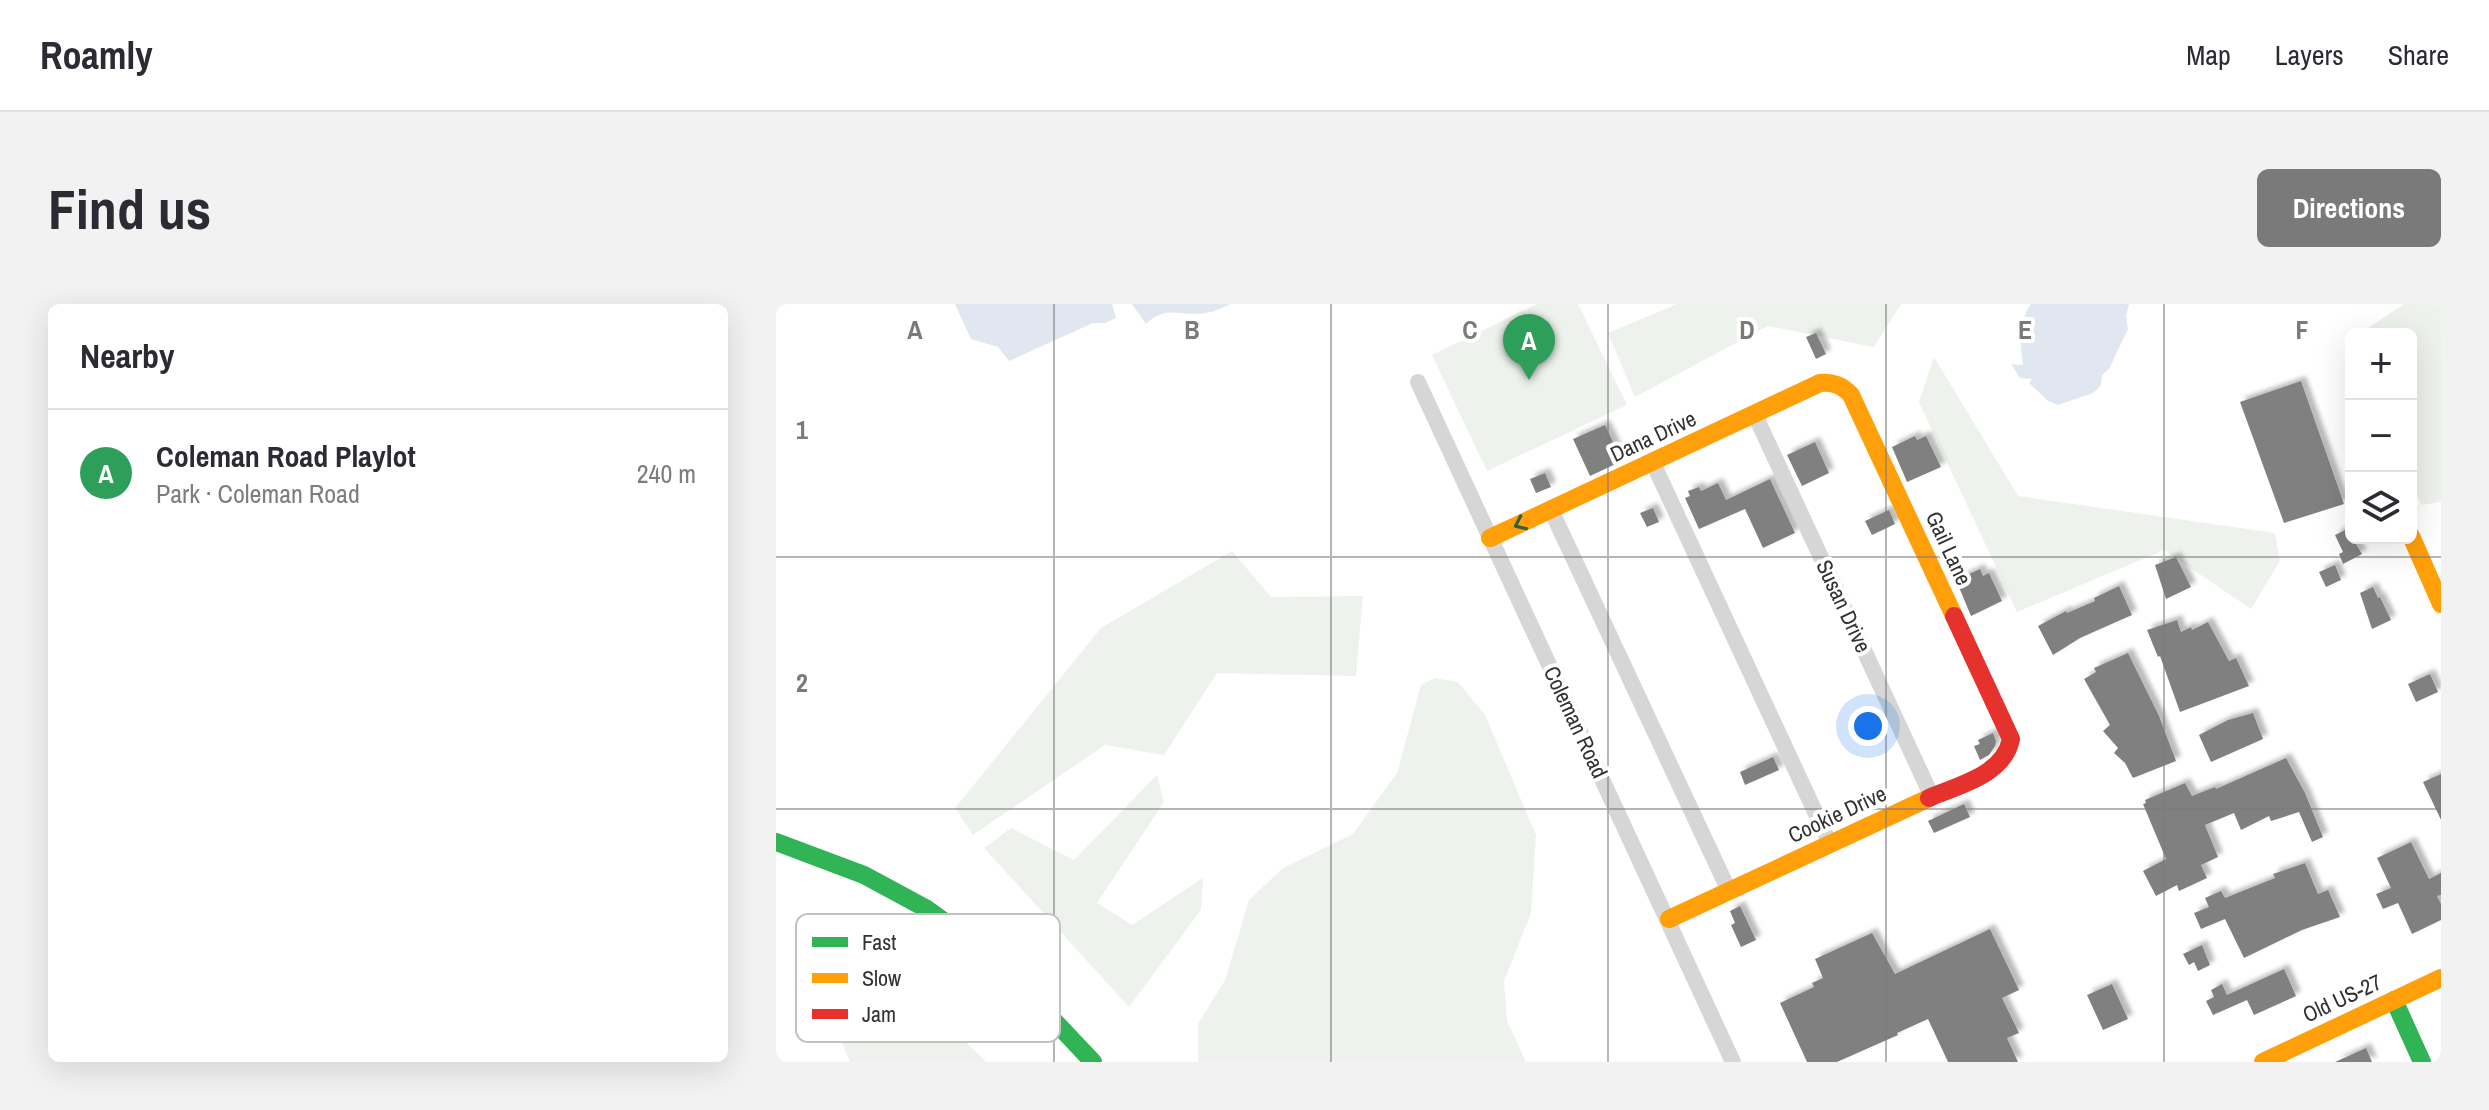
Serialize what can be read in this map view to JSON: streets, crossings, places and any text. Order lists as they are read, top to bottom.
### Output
{
  "streets": {
    "street": [
      "Dana Drive",
      "Gail Lane",
      "Susan Drive",
      "Coleman Road",
      "Cookie Drive",
      "Old US-27"
    ]
  },
  "crossings": [
    ["Dana Drive", "Gail Lane"],
    ["Dana Drive", "Susan Drive"],
    ["Dana Drive", "Coleman Road"],
    ["Gail Lane", "Cookie Drive"],
    ["Susan Drive", "Cookie Drive"],
    ["Coleman Road", "Cookie Drive"]
  ],
  "legend": ["Fast", "Slow", "Jam"],
  "page": {
    "header": "Roamly",
    "nav": ["Map", "Layers", "Share"],
    "buttons": "Directions",
    "title": "Find us",
    "heading": "Nearby",
    "pins": "A",
    "map_buttons": ["+", "−"],
    "list": [
      {
        "mark": "A",
        "name": "Coleman Road Playlot",
        "note": "Park · Coleman Road",
        "value": "240 m"
      }
    ]
  },
  "grid": {
    "columns": [
      "A",
      "B",
      "C",
      "D",
      "E",
      "F"
    ],
    "rows": ["1", "2"]
  }
}
